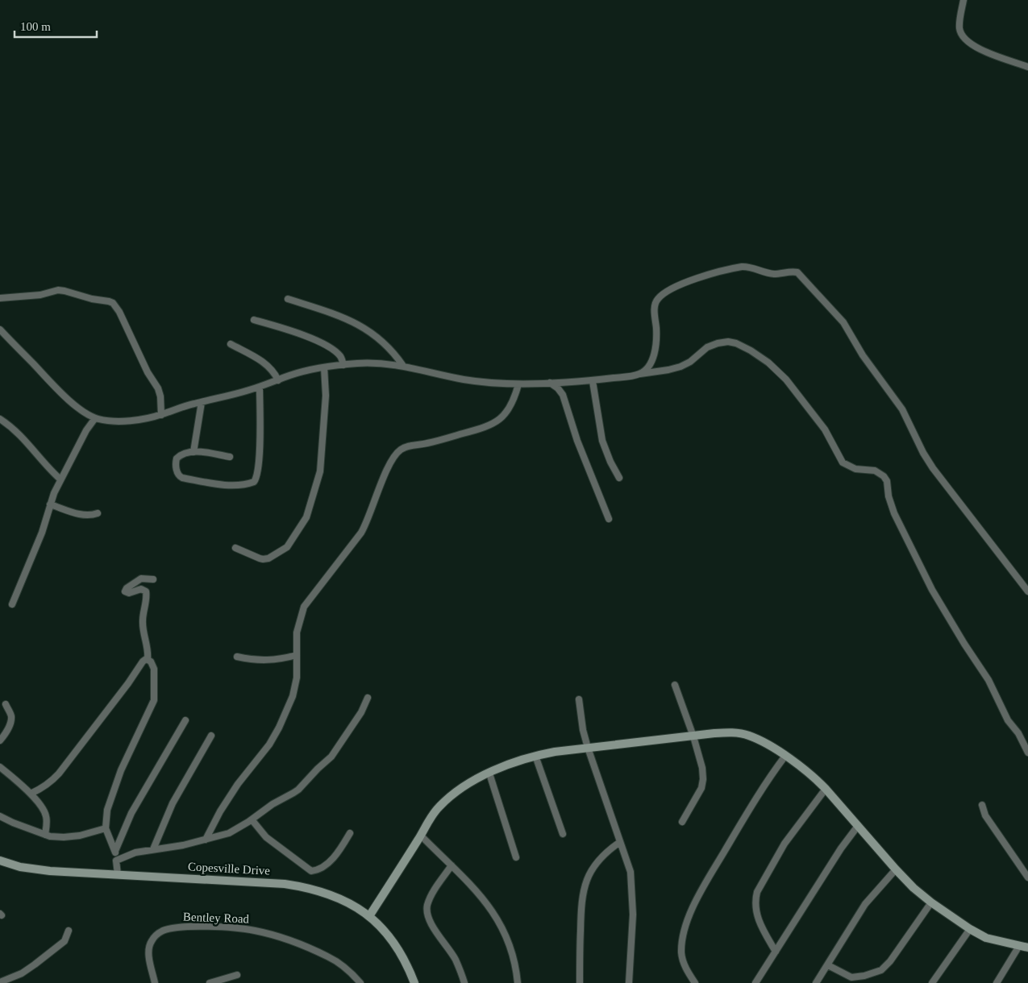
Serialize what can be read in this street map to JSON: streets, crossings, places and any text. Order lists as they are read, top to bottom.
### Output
{
  "streets": {
    "street": ["Copesville Drive", "Bentley Road"]
  },
  "scale_bar": "100 m"
}
